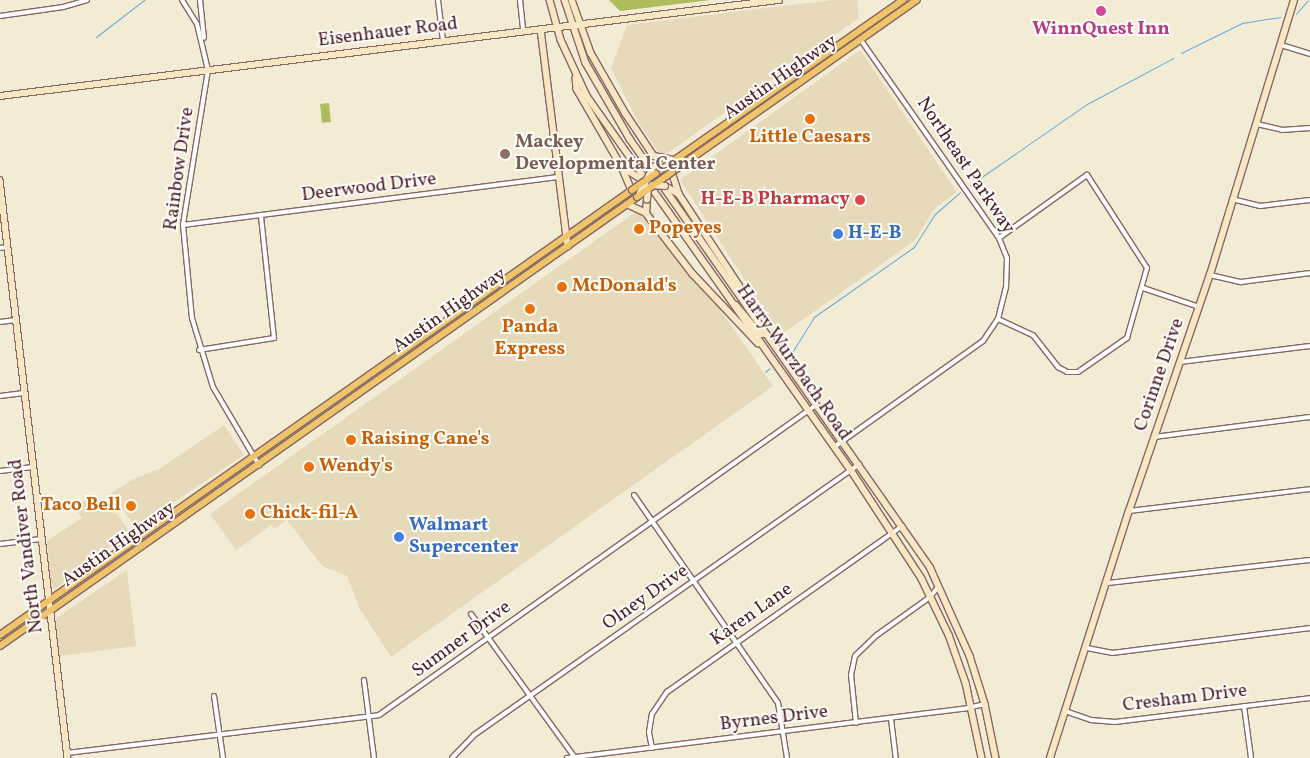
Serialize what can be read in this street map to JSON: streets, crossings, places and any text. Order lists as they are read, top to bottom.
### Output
{
  "streets": {
    "main road": [
      "Eisenhauer Road",
      "Austin Highway",
      "Harry Wurzbach Road",
      "Corinne Drive",
      "North Vandiver Road"
    ],
    "street": [
      "Northeast Parkway",
      "Rainbow Drive",
      "Deerwood Drive",
      "Olney Drive",
      "Karen Lane",
      "Sumner Drive",
      "Cresham Drive",
      "Byrnes Drive"
    ]
  },
  "crossings": [
    ["Eisenhauer Road", "Rainbow Drive"],
    ["Eisenhauer Road", "Harry Wurzbach Road"],
    ["Austin Highway", "Northeast Parkway"],
    ["Austin Highway", "Rainbow Drive"],
    ["Austin Highway", "North Vandiver Road"],
    ["Northeast Parkway", "Harry Wurzbach Road"],
    ["Rainbow Drive", "Deerwood Drive"],
    ["Harry Wurzbach Road", "Olney Drive"],
    ["Harry Wurzbach Road", "Karen Lane"],
    ["Harry Wurzbach Road", "Sumner Drive"],
    ["Harry Wurzbach Road", "Byrnes Drive"],
    ["Corinne Drive", "Cresham Drive"],
    ["North Vandiver Road", "Sumner Drive"],
    ["Karen Lane", "Byrnes Drive"]
  ],
  "places": [
    "WinnQuest Inn",
    "Little Caesars",
    "Mackey Developmental Center",
    "H-E-B Pharmacy",
    "Popeyes",
    "H-E-B",
    "McDonald's",
    "Panda Express",
    "Raising Cane's",
    "Wendy's",
    "Taco Bell",
    "Chick-fil-A",
    "Walmart Supercenter"
  ]
}
